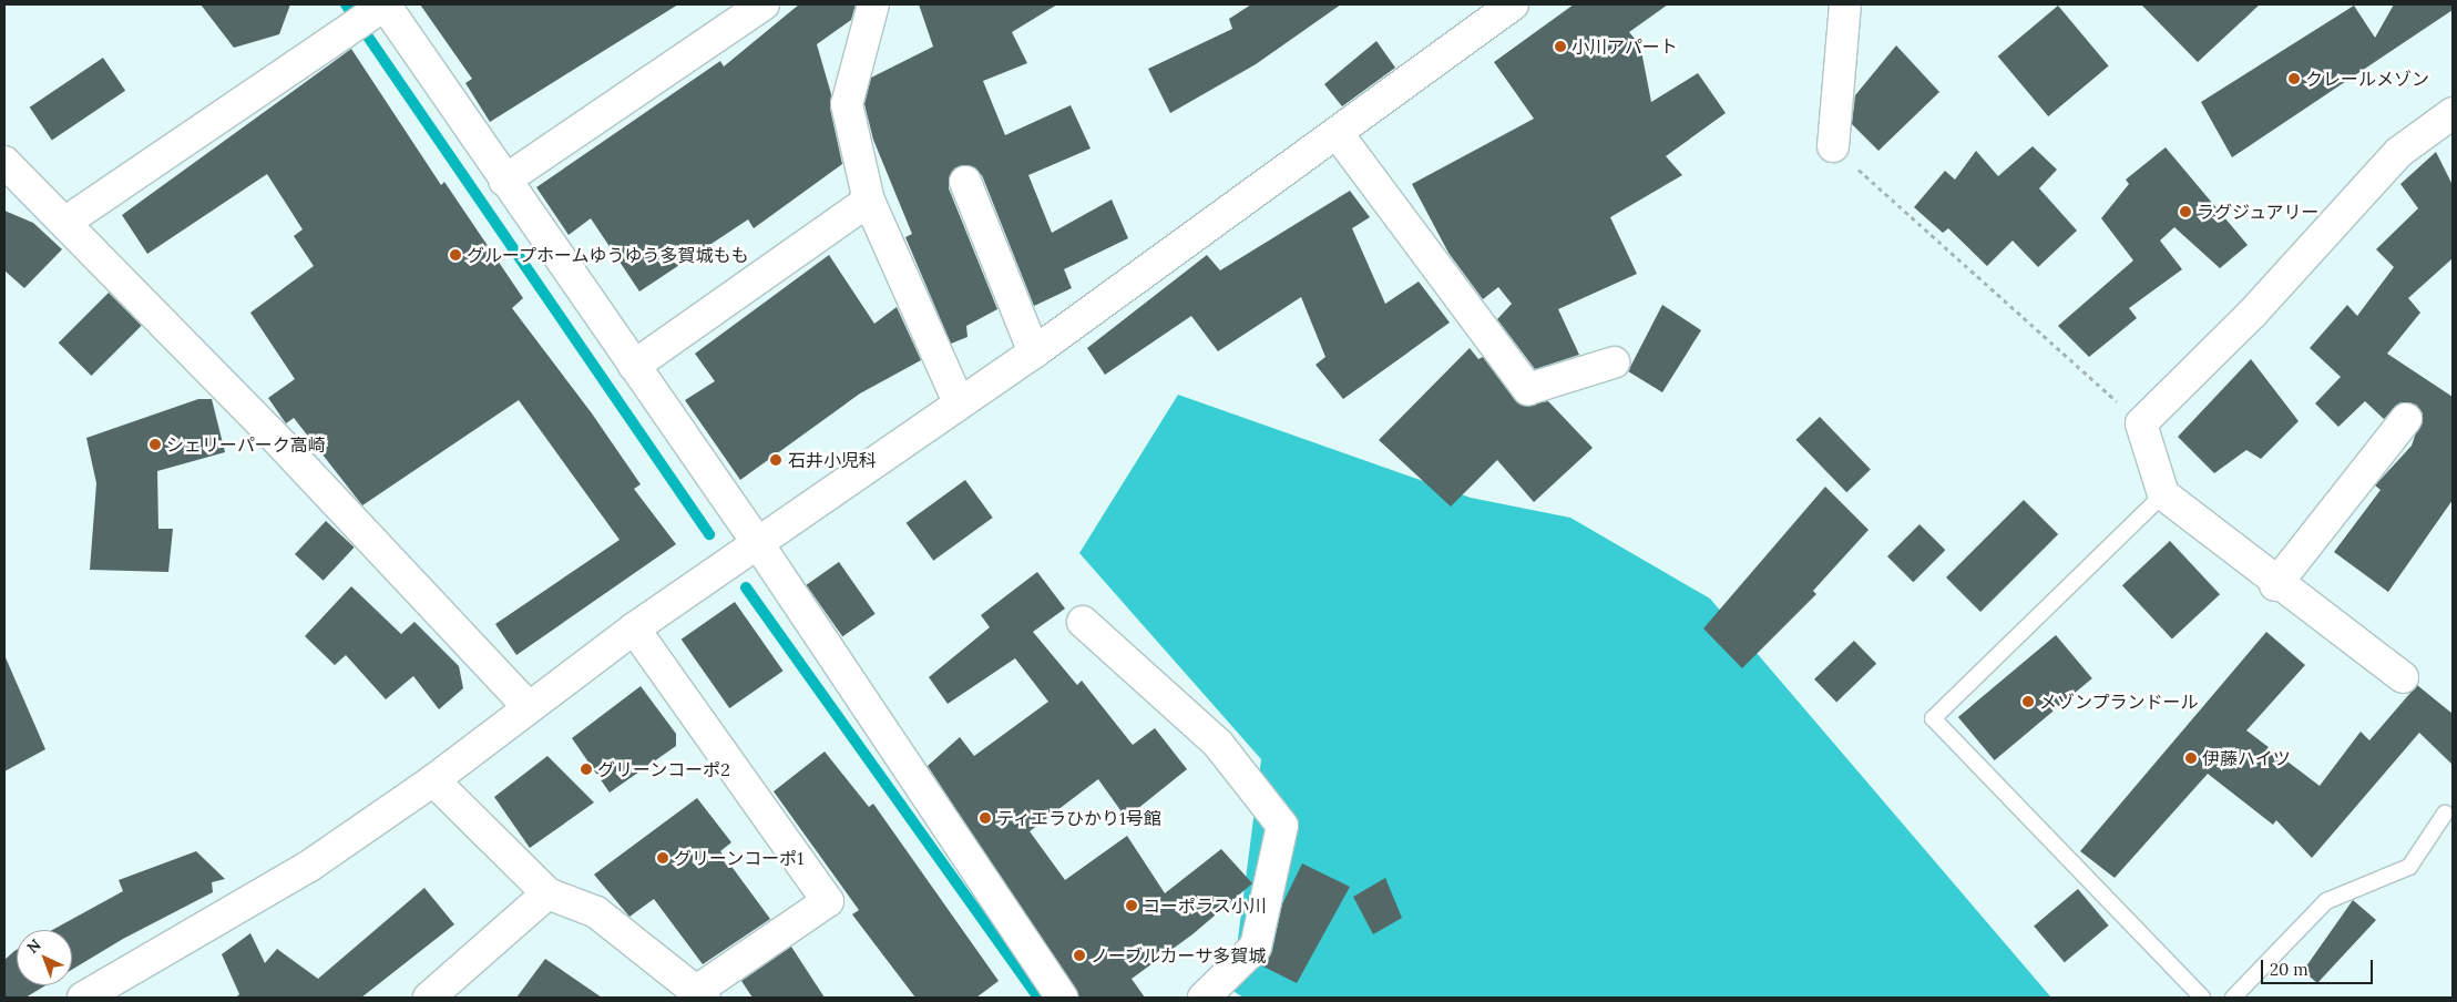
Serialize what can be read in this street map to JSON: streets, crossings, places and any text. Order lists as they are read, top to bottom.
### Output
{
  "places": [
    "小川アパート",
    "クレールメゾン",
    "ラグジュアリー",
    "グループホームゆうゆう多賀城もも",
    "シェリーパーク高崎",
    "石井小児科",
    "メゾンプランドール",
    "伊藤ハイツ",
    "グリーンコーポ2",
    "ティエラひかり1号館",
    "グリーンコーポ1",
    "コーポラス小川",
    "ノーブルカーサ多賀城"
  ],
  "scale_bar": "20 m",
  "north": "top left"
}
